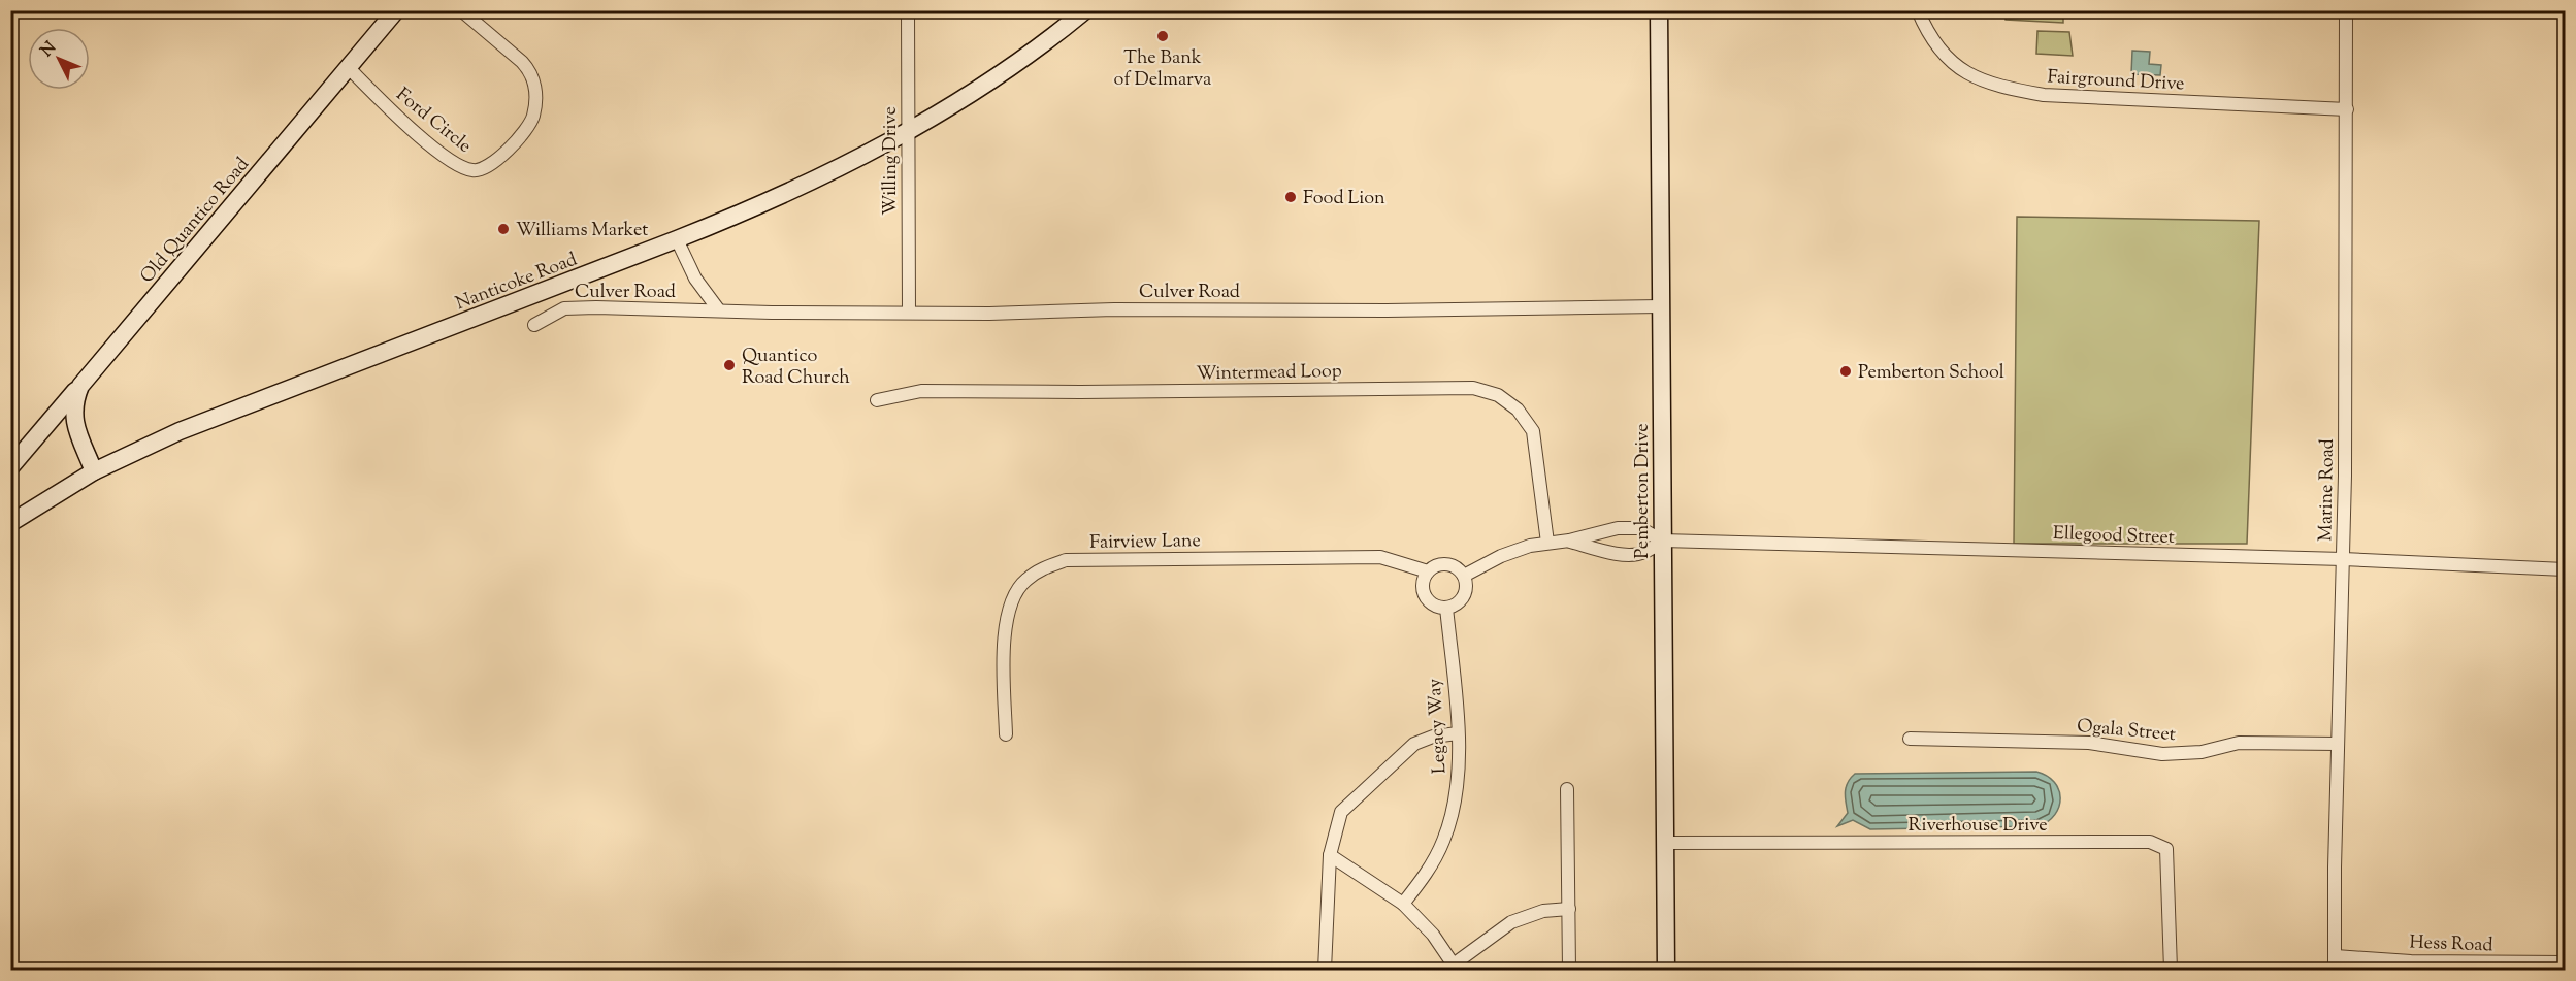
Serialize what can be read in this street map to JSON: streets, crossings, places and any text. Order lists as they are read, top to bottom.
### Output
{
  "streets": {
    "street": [
      "Fairground Drive",
      "Ford Circle",
      "Willing Drive",
      "Old Quantico Road",
      "Nanticoke Road",
      "Culver Road",
      "Wintermead Loop",
      "Marine Road",
      "Pemberton Drive",
      "Ellegood Street",
      "Fairview Lane",
      "Legacy Way",
      "Ogala Street",
      "Riverhouse Drive",
      "Hess Road"
    ]
  },
  "crossings": [
    ["Fairground Drive", "Marine Road"],
    ["Ford Circle", "Old Quantico Road"],
    ["Willing Drive", "Nanticoke Road"],
    ["Willing Drive", "Culver Road"],
    ["Old Quantico Road", "Nanticoke Road"],
    ["Nanticoke Road", "Culver Road"],
    ["Culver Road", "Pemberton Drive"],
    ["Marine Road", "Ellegood Street"],
    ["Marine Road", "Ogala Street"],
    ["Marine Road", "Hess Road"],
    ["Pemberton Drive", "Ellegood Street"],
    ["Pemberton Drive", "Riverhouse Drive"],
    ["Fairview Lane", "Legacy Way"]
  ],
  "places": [
    "The Bank of Delmarva",
    "Food Lion",
    "Williams Market",
    "Quantico Road Church",
    "Pemberton School"
  ],
  "north": "top left"
}
